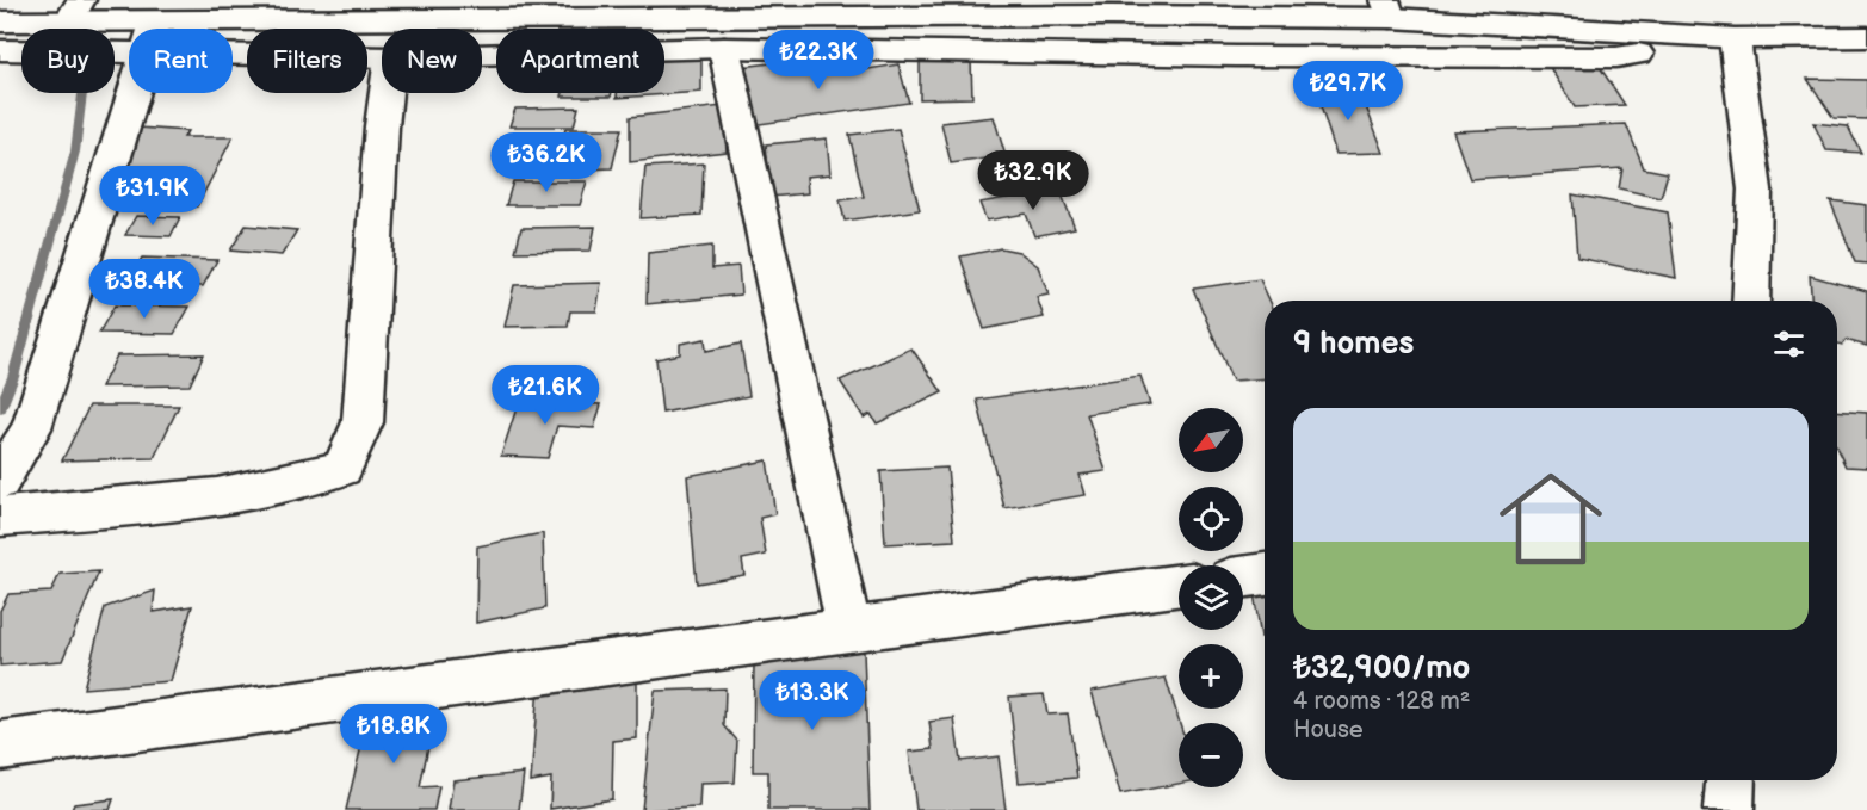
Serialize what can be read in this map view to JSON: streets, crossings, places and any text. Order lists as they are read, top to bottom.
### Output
{
  "north": "bottom left",
  "page": {
    "chip": [
      "Buy",
      "Rent",
      "Filters",
      "New",
      "Apartment"
    ],
    "price": [
      "₺22.3K",
      "₺29.7K",
      "₺36.2K",
      "₺32.9K",
      "₺31.9K",
      "₺38.4K",
      "₺21.6K",
      "₺13.3K",
      "₺18.8K"
    ],
    "heading": "9 homes",
    "list": [
      {
        "name": "₺32,900/mo",
        "note": "4 rooms · 128 m² · House"
      }
    ],
    "map_buttons": ["+", "−"]
  }
}
